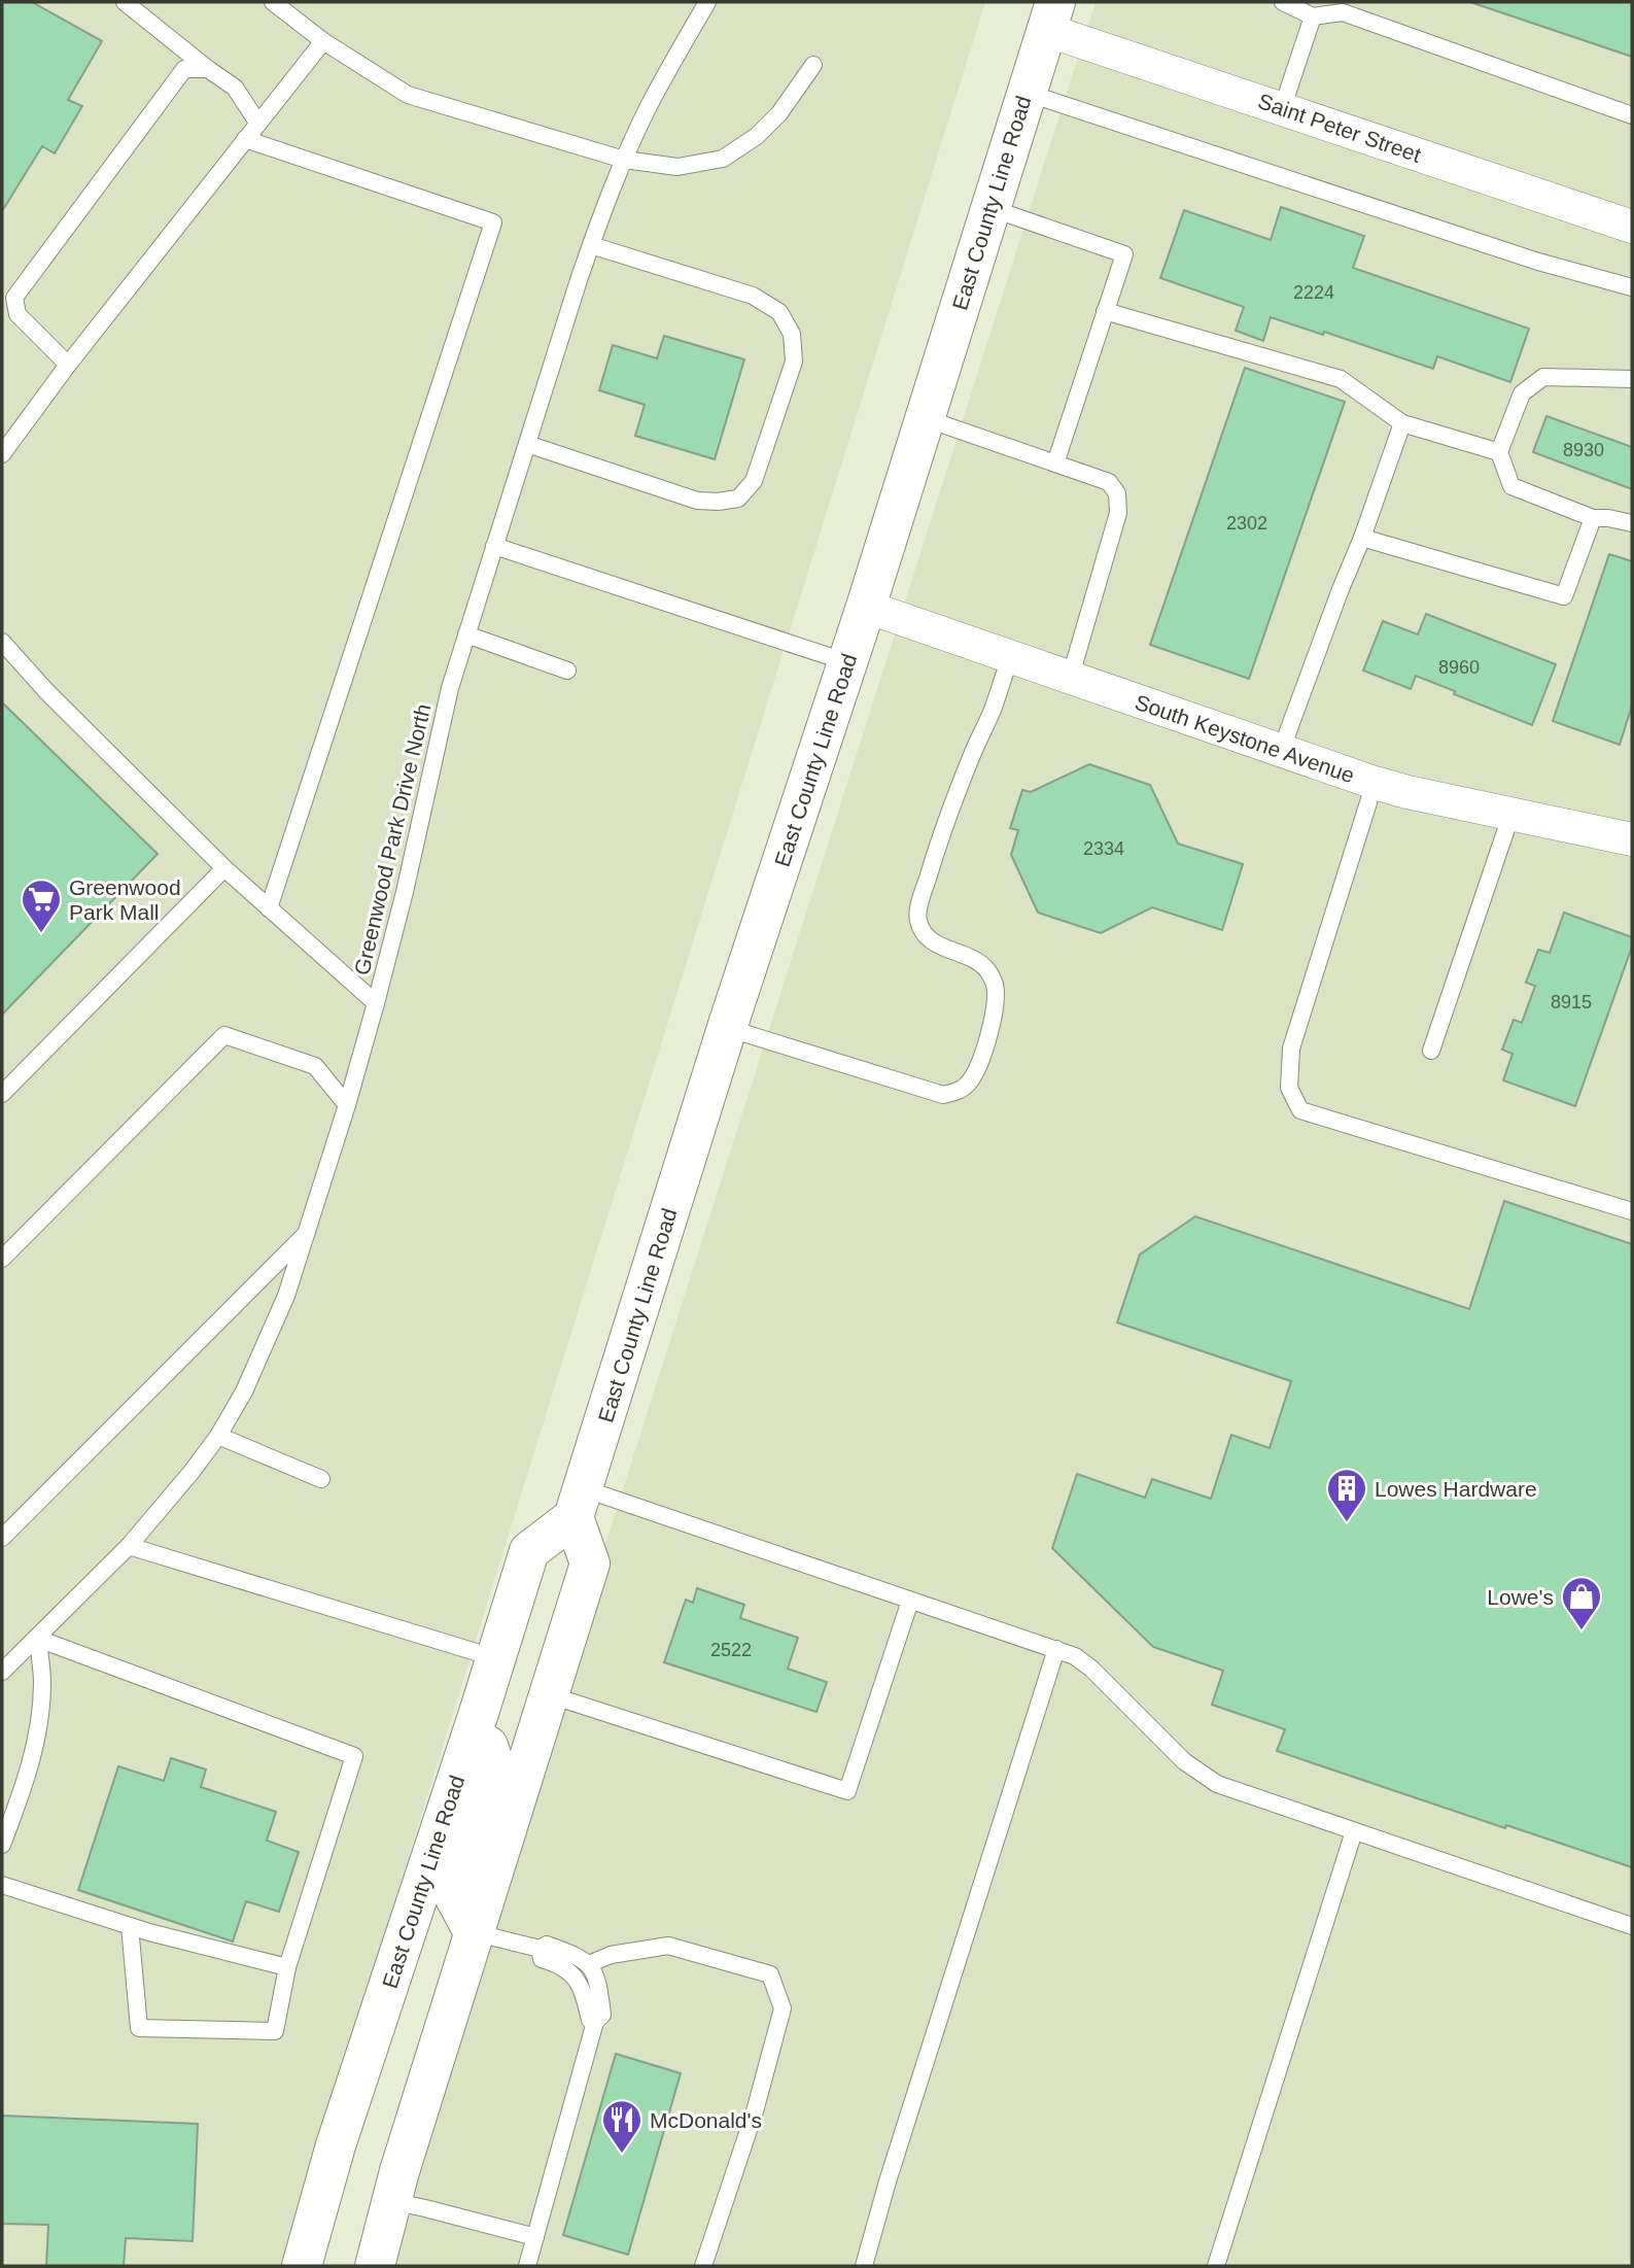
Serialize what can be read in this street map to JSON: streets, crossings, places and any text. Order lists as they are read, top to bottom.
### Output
{
  "streets": {
    "main road": ["East County Line Road"],
    "street": ["Saint Peter Street", "South Keystone Avenue"],
    "lane": ["Greenwood Park Drive North"]
  },
  "crossings": [
    ["Saint Peter Street", "East County Line Road"],
    ["East County Line Road", "South Keystone Avenue"]
  ],
  "places": {
    "supermarket": ["Greenwood Park Mall"],
    "building": ["Lowes Hardware"],
    "shop": ["Lowe's"],
    "restaurant": ["McDonald's"]
  },
  "house_numbers": [
    "2224",
    "8930",
    "2302",
    "8960",
    "2334",
    "8915",
    "2522"
  ]
}
